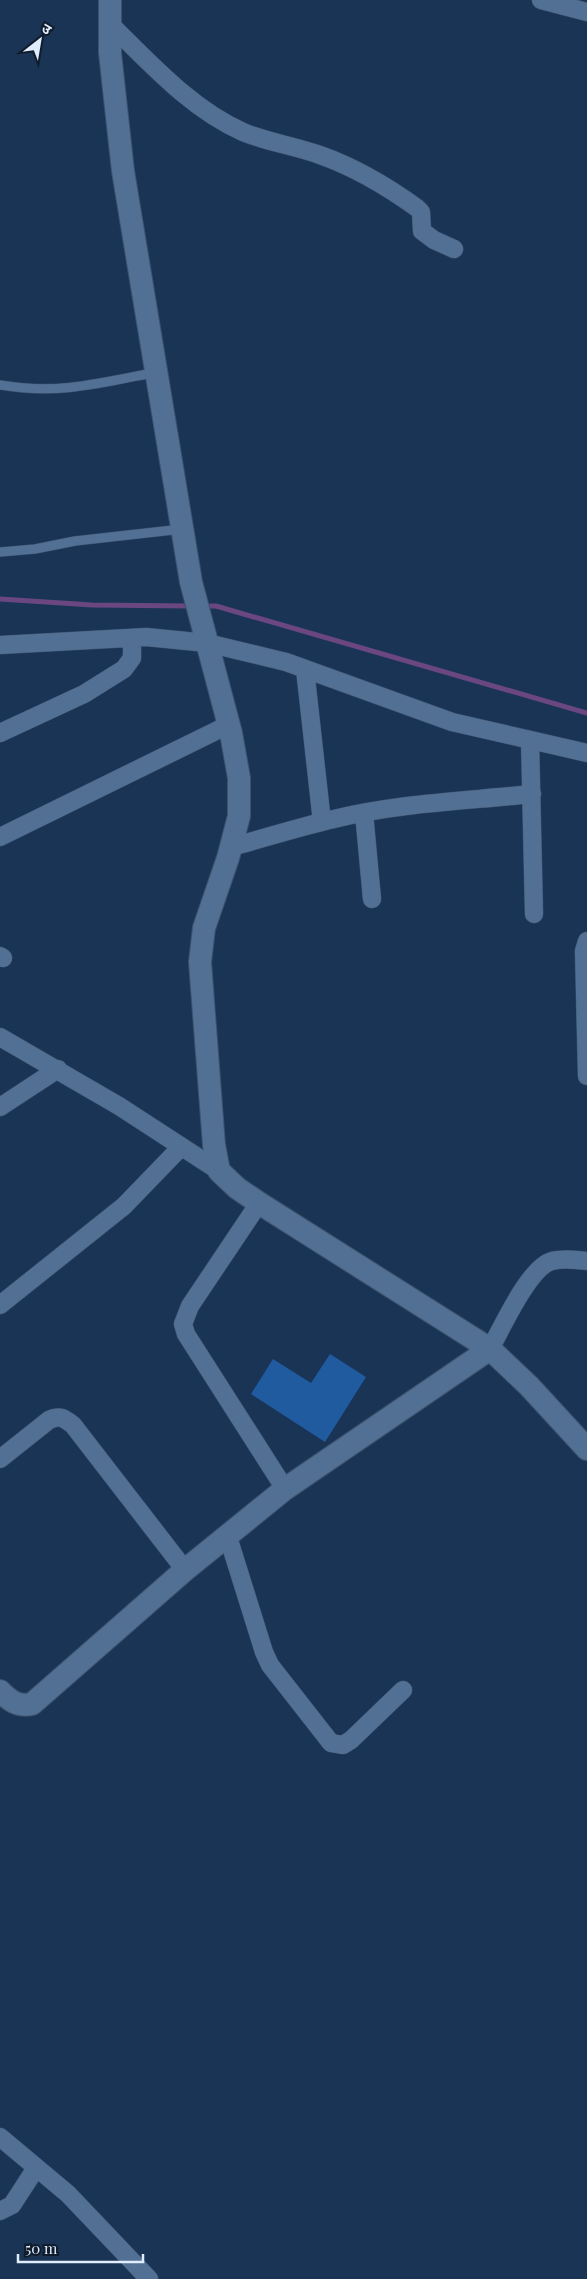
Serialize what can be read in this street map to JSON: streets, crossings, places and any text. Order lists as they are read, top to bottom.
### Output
{
  "scale_bar": "50 m",
  "north": "top right"
}
